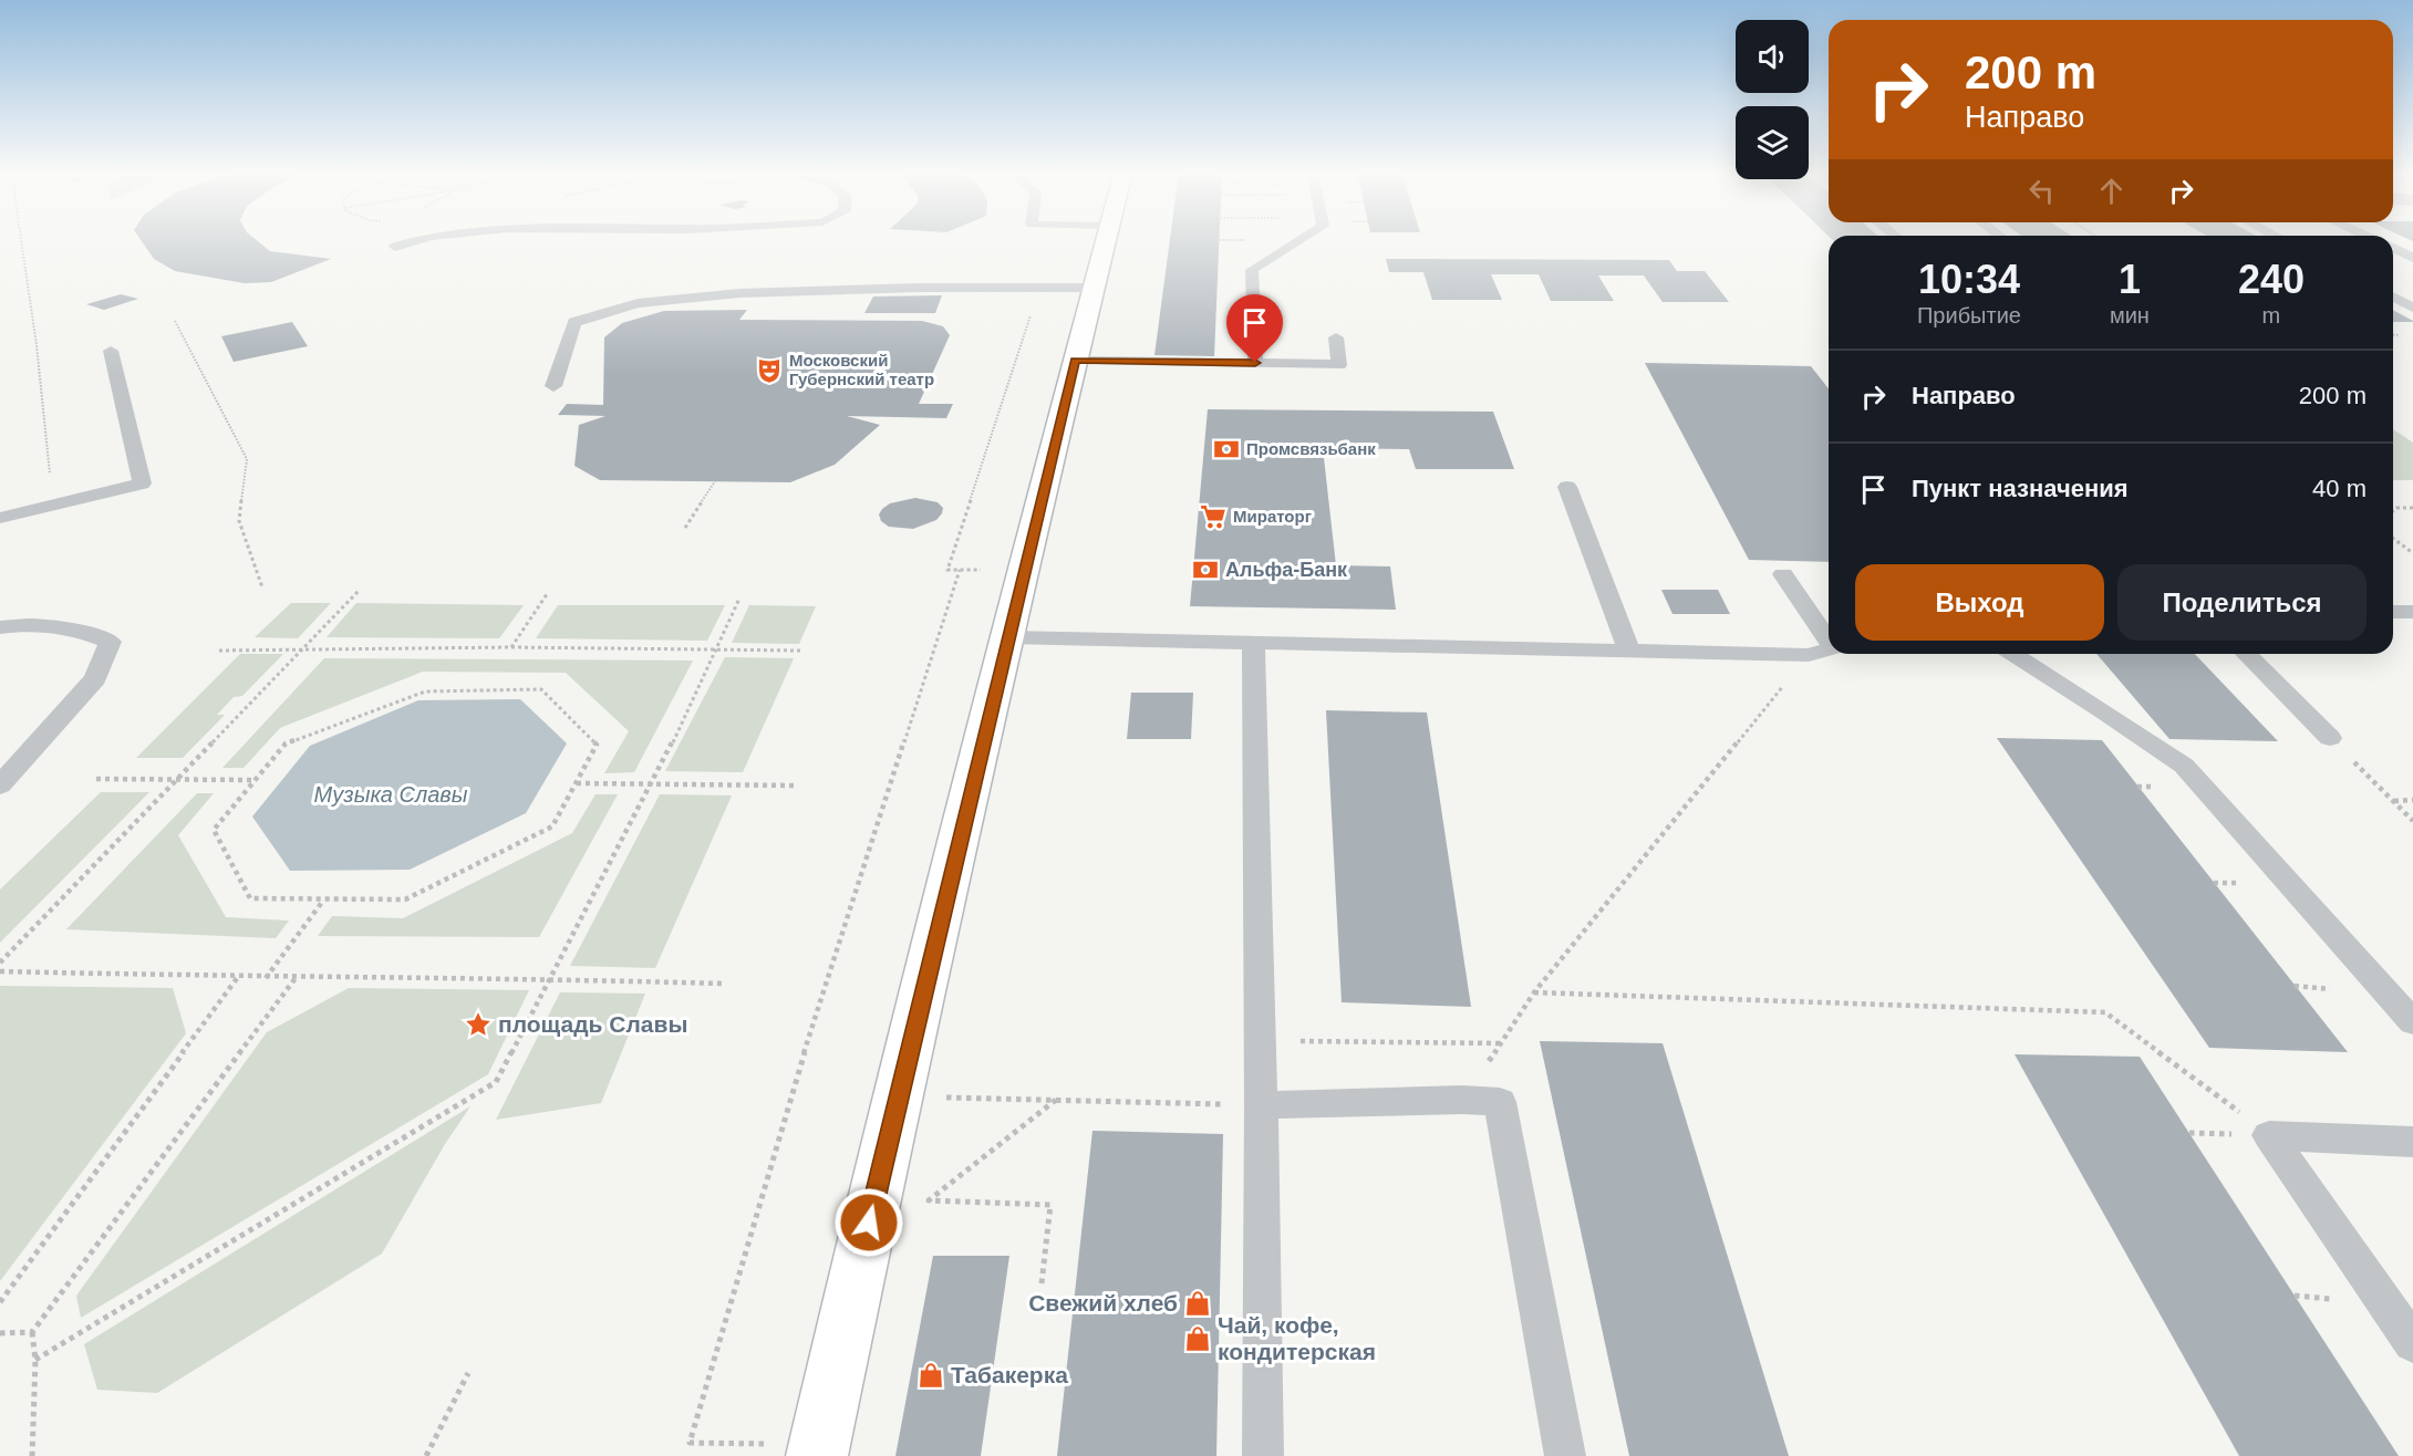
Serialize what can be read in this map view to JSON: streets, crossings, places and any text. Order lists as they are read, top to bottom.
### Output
{
  "water": ["Музыка Славы"],
  "places": {
    "theatre": ["Московский Губернский театр"],
    "bank": ["Промсвязьбанк", "Альфа-Банк"],
    "supermarket": ["Мираторг"],
    "place": ["площадь Славы"],
    "shop": ["Свежий хлеб", "Чай, кофе, кондитерская", "Табакерка"]
  },
  "page": {
    "turn": ["200 m", "Направо"],
    "eta": [
      "10:34",
      "Прибытие",
      "1",
      "мин",
      "240",
      "m"
    ],
    "list": [
      {
        "name": "Направо",
        "value": "200 m"
      },
      {
        "name": "Пункт назначения",
        "value": "40 m"
      }
    ],
    "buttons": ["Выход", "Поделиться"]
  }
}
